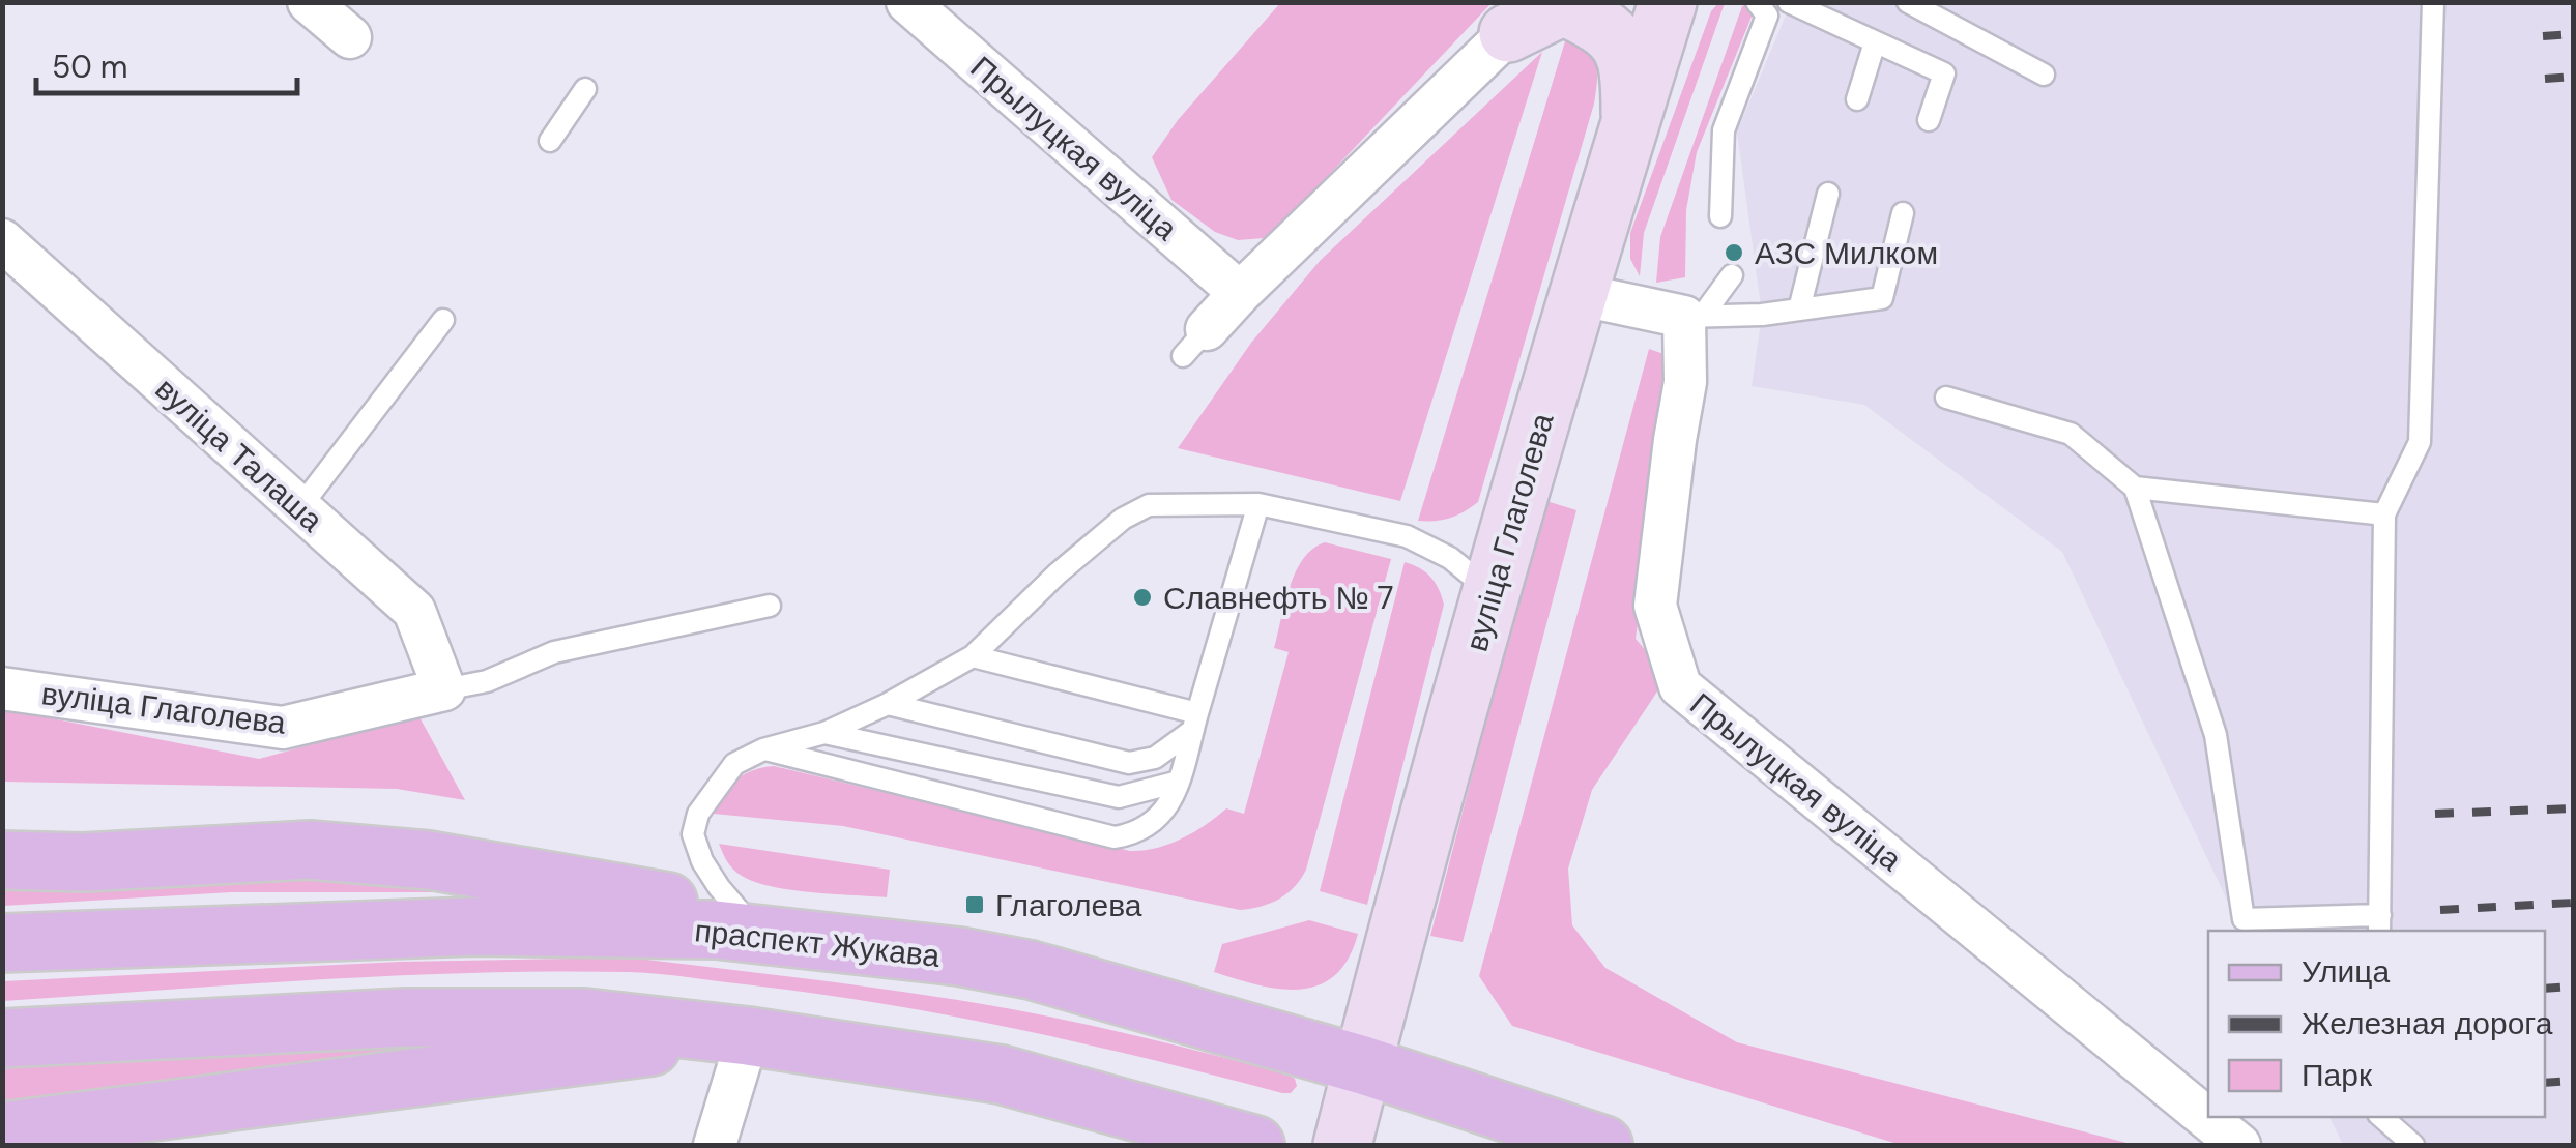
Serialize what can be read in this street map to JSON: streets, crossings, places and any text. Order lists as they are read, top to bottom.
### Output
{
  "streets": {
    "main road": ["праспект Жукава"],
    "street": ["Прылуцкая вуліца", "вуліца Талаша", "вуліца Глаголева"]
  },
  "crossings": [
    ["вуліца Талаша", "вуліца Глаголева"],
    ["вуліца Глаголева", "праспект Жукава"]
  ],
  "places": {
    "other": ["АЗС Милком", "Славнефть № 7"],
    "transit": ["Глаголева"]
  },
  "legend": ["Улица", "Железная дорога", "Парк"],
  "scale_bar": "50 m"
}
